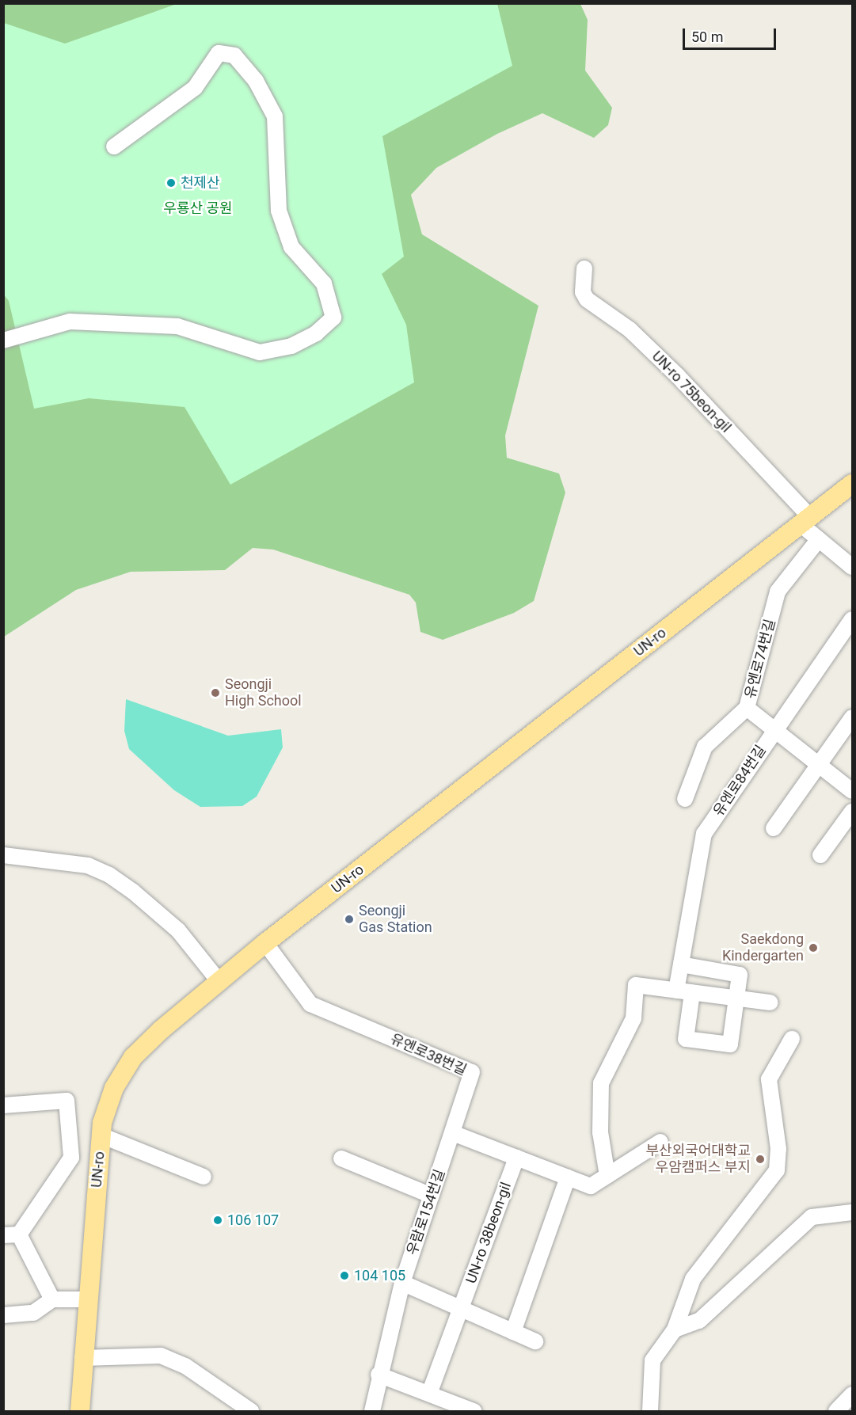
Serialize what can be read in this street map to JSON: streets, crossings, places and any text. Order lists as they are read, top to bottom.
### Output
{
  "streets": {
    "main road": ["UN-ro"],
    "street": [
      "UN-ro 75beon-gil",
      "유엔로74번길",
      "유엔로84번길",
      "유엔로38번길",
      "우람로154번길",
      "UN-ro 38beon-gil"
    ]
  },
  "crossings": [
    ["UN-ro 75beon-gil", "UN-ro"],
    ["UN-ro", "유엔로38번길"],
    ["유엔로38번길", "우람로154번길"]
  ],
  "parks": ["우룡산 공원"],
  "places": [
    "천제산",
    "Seongji High School",
    "Seongji Gas Station",
    "Saekdong Kindergarten",
    "부산외국어대학교 우암캠퍼스 부지",
    "106 107",
    "104 105"
  ],
  "scale_bar": "50 m"
}
